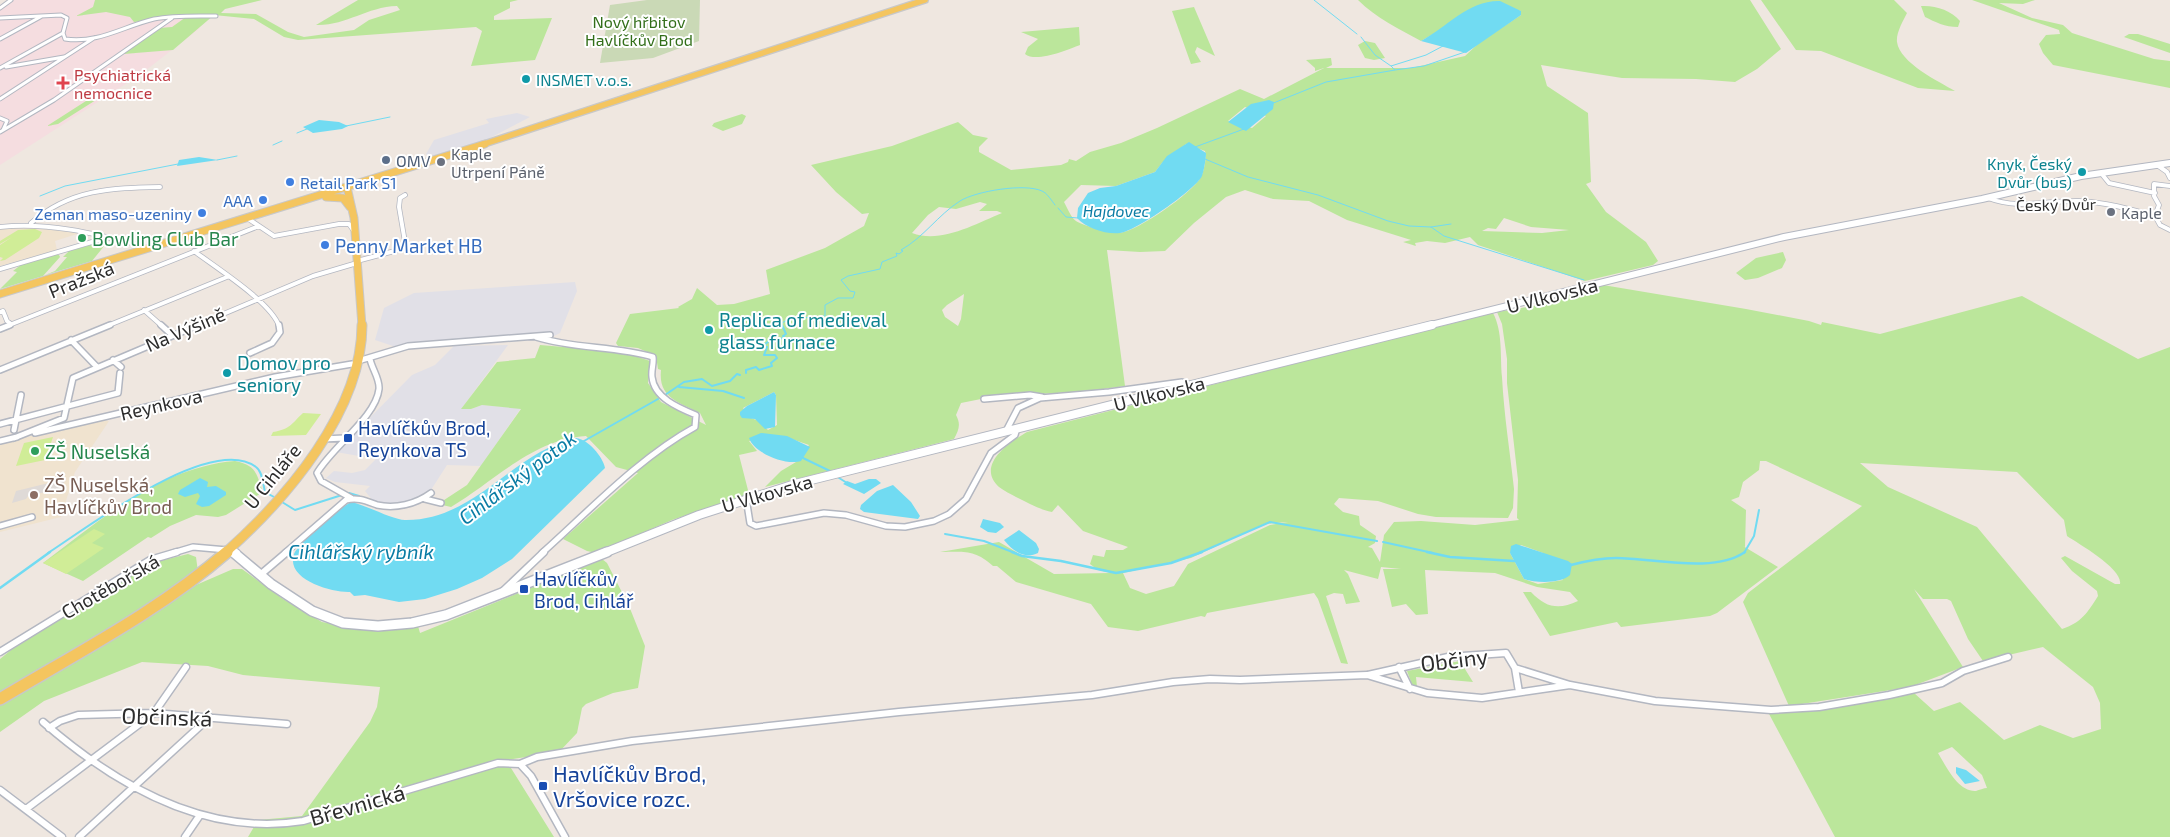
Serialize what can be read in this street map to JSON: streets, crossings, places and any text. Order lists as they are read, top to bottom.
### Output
{
  "streets": {
    "main road": ["U Vlkovska", "U Cihláře", "Chotěbořská"],
    "street": [
      "Český Dvůr",
      "Pražská",
      "Na Výšině",
      "Reynkova",
      "Občiny",
      "Občinská",
      "Břevnická"
    ]
  },
  "crossings": [
    ["Český Dvůr", "U Vlkovska"],
    ["Pražská", "Na Výšině"],
    ["U Vlkovska", "Chotěbořská"],
    ["Na Výšině", "U Cihláře"],
    ["Reynkova", "U Cihláře"],
    ["U Cihláře", "Chotěbořská"],
    ["Občiny", "Břevnická"],
    ["Občinská", "Břevnická"]
  ],
  "water": ["Hajdovec", "Cihlářský potok", "Cihlářský rybník"],
  "parks": ["Nový hřbitov Havlíčkův Brod"],
  "places": {
    "other": [
      "INSMET v.o.s.",
      "OMV",
      "Kaple Utrpení Páně",
      "Knyk, Český Dvůr (bus)",
      "Retail Park S1",
      "AAA",
      "Kaple",
      "Zeman maso-uzeniny",
      "Bowling Club Bar",
      "Penny Market HB",
      "Replica of medieval glass furnace",
      "Domov pro seniory",
      "ZŠ Nuselská",
      "ZŠ Nuselská, Havlíčkův Brod"
    ],
    "health": ["Psychiatrická nemocnice"],
    "transit": ["Havlíčkův Brod, Reynkova TS", "Havlíčkův Brod, Cihlář", "Havlíčkův Brod, Vršovice rozc."]
  }
}
